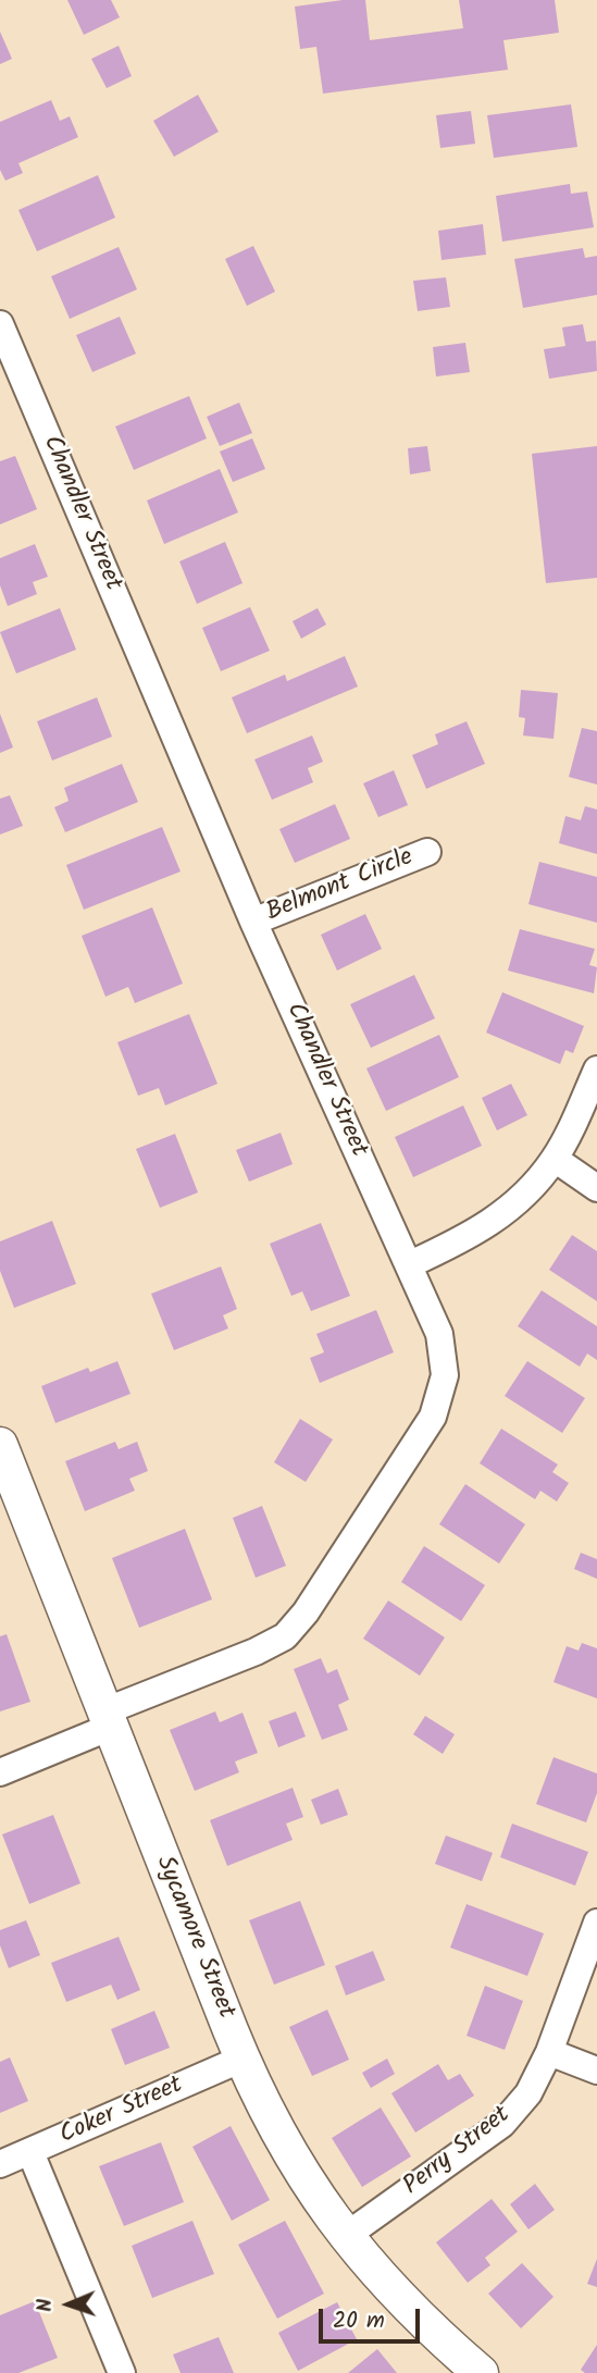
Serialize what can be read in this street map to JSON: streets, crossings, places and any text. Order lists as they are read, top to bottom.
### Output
{
  "streets": {
    "street": [
      "Chandler Street",
      "Belmont Circle",
      "Sycamore Street",
      "Coker Street",
      "Perry Street"
    ]
  },
  "crossings": [
    ["Chandler Street", "Belmont Circle"],
    ["Chandler Street", "Sycamore Street"],
    ["Sycamore Street", "Coker Street"],
    ["Sycamore Street", "Perry Street"]
  ],
  "scale_bar": "20 m",
  "north": "left"
}
